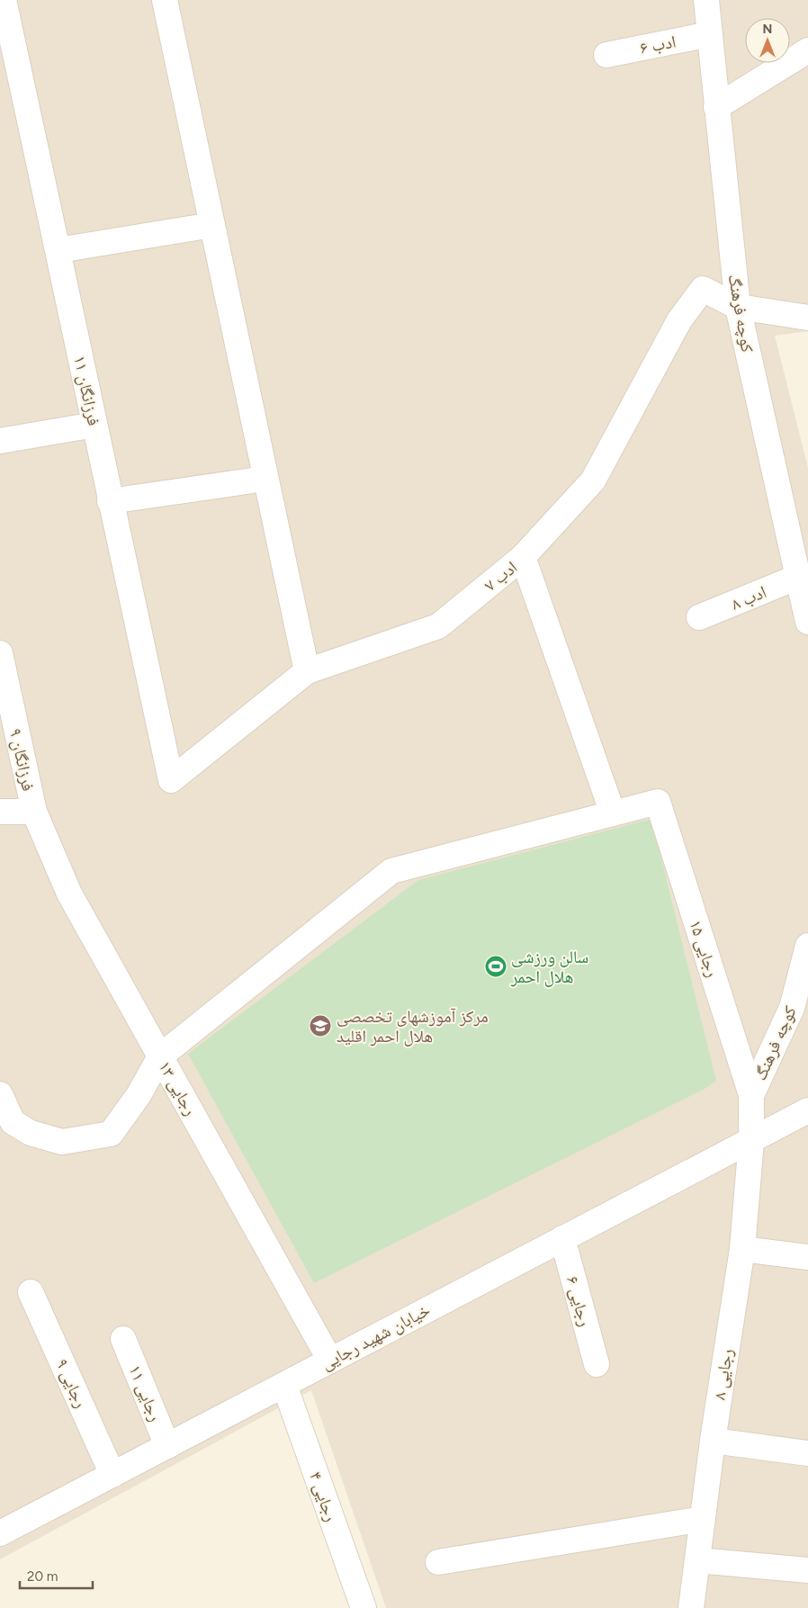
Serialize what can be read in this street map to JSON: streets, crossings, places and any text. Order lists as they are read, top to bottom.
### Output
{
  "streets": {
    "street": [
      "ادب ۶",
      "کوچه فرهنگ",
      "فرزانگان ۱۱",
      "ادب ۷",
      "ادب ۸",
      "فرزانگان ۹",
      "رجایی ۱۵",
      "رجایی ۱۳",
      "رجایی ۶",
      "خیابان شهید رجایی",
      "رجایی ۸",
      "رجایی ۹",
      "رجایی ۱۱",
      "رجایی ۴"
    ]
  },
  "crossings": [
    ["ادب ۶", "کوچه فرهنگ"],
    ["کوچه فرهنگ", "ادب ۷"],
    ["کوچه فرهنگ", "ادب ۸"],
    ["کوچه فرهنگ", "رجایی ۱۵"],
    ["کوچه فرهنگ", "خیابان شهید رجایی"],
    ["کوچه فرهنگ", "رجایی ۸"],
    ["فرزانگان ۱۱", "ادب ۷"],
    ["فرزانگان ۹", "رجایی ۱۳"],
    ["رجایی ۱۳", "خیابان شهید رجایی"],
    ["رجایی ۶", "خیابان شهید رجایی"],
    ["خیابان شهید رجایی", "رجایی ۸"],
    ["خیابان شهید رجایی", "رجایی ۹"],
    ["خیابان شهید رجایی", "رجایی ۱۱"],
    ["خیابان شهید رجایی", "رجایی ۴"]
  ],
  "places": {
    "sports": ["سالن ورزشی هلال احمر"],
    "school or university": ["مرکز آموزشهای تخصصی هلال احمر اقلید"]
  },
  "scale_bar": "20 m",
  "north": "top"
}
